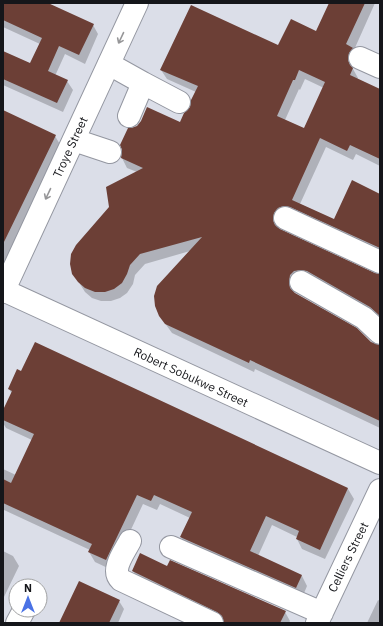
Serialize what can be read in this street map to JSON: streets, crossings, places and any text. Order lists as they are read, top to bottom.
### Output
{
  "streets": {
    "street": ["Troye Street", "Robert Sobukwe Street", "Celliers Street"]
  },
  "crossings": [
    ["Troye Street", "Robert Sobukwe Street"]
  ],
  "one_way": ["Troye Street"],
  "north": "top"
}
